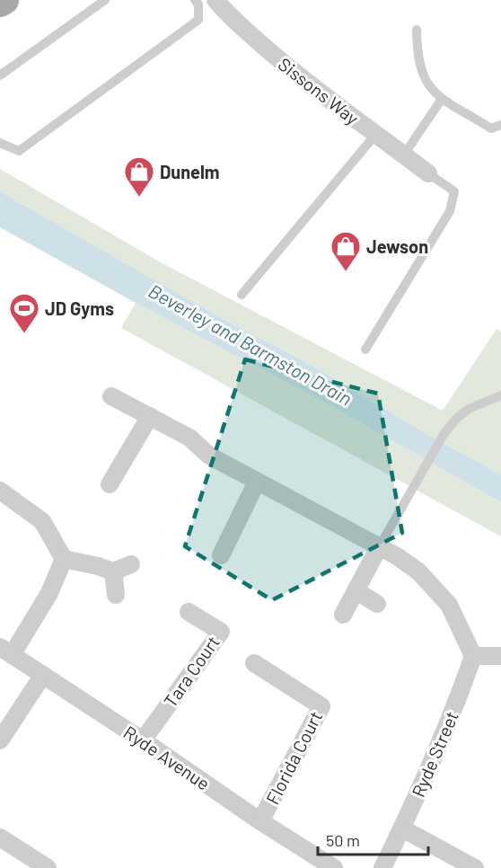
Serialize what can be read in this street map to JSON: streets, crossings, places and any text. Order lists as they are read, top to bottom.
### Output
{
  "streets": {
    "street": [
      "Sissons Way",
      "Tara Court",
      "Ryde Street",
      "Ryde Avenue",
      "Florida Court"
    ]
  },
  "crossings": [
    ["Tara Court", "Ryde Avenue"],
    ["Ryde Avenue", "Florida Court"]
  ],
  "water": ["Beverley and Barmston Drain"],
  "places": {
    "shop": ["Dunelm", "Jewson"],
    "sports": ["JD Gyms"]
  },
  "scale_bar": "50 m"
}
